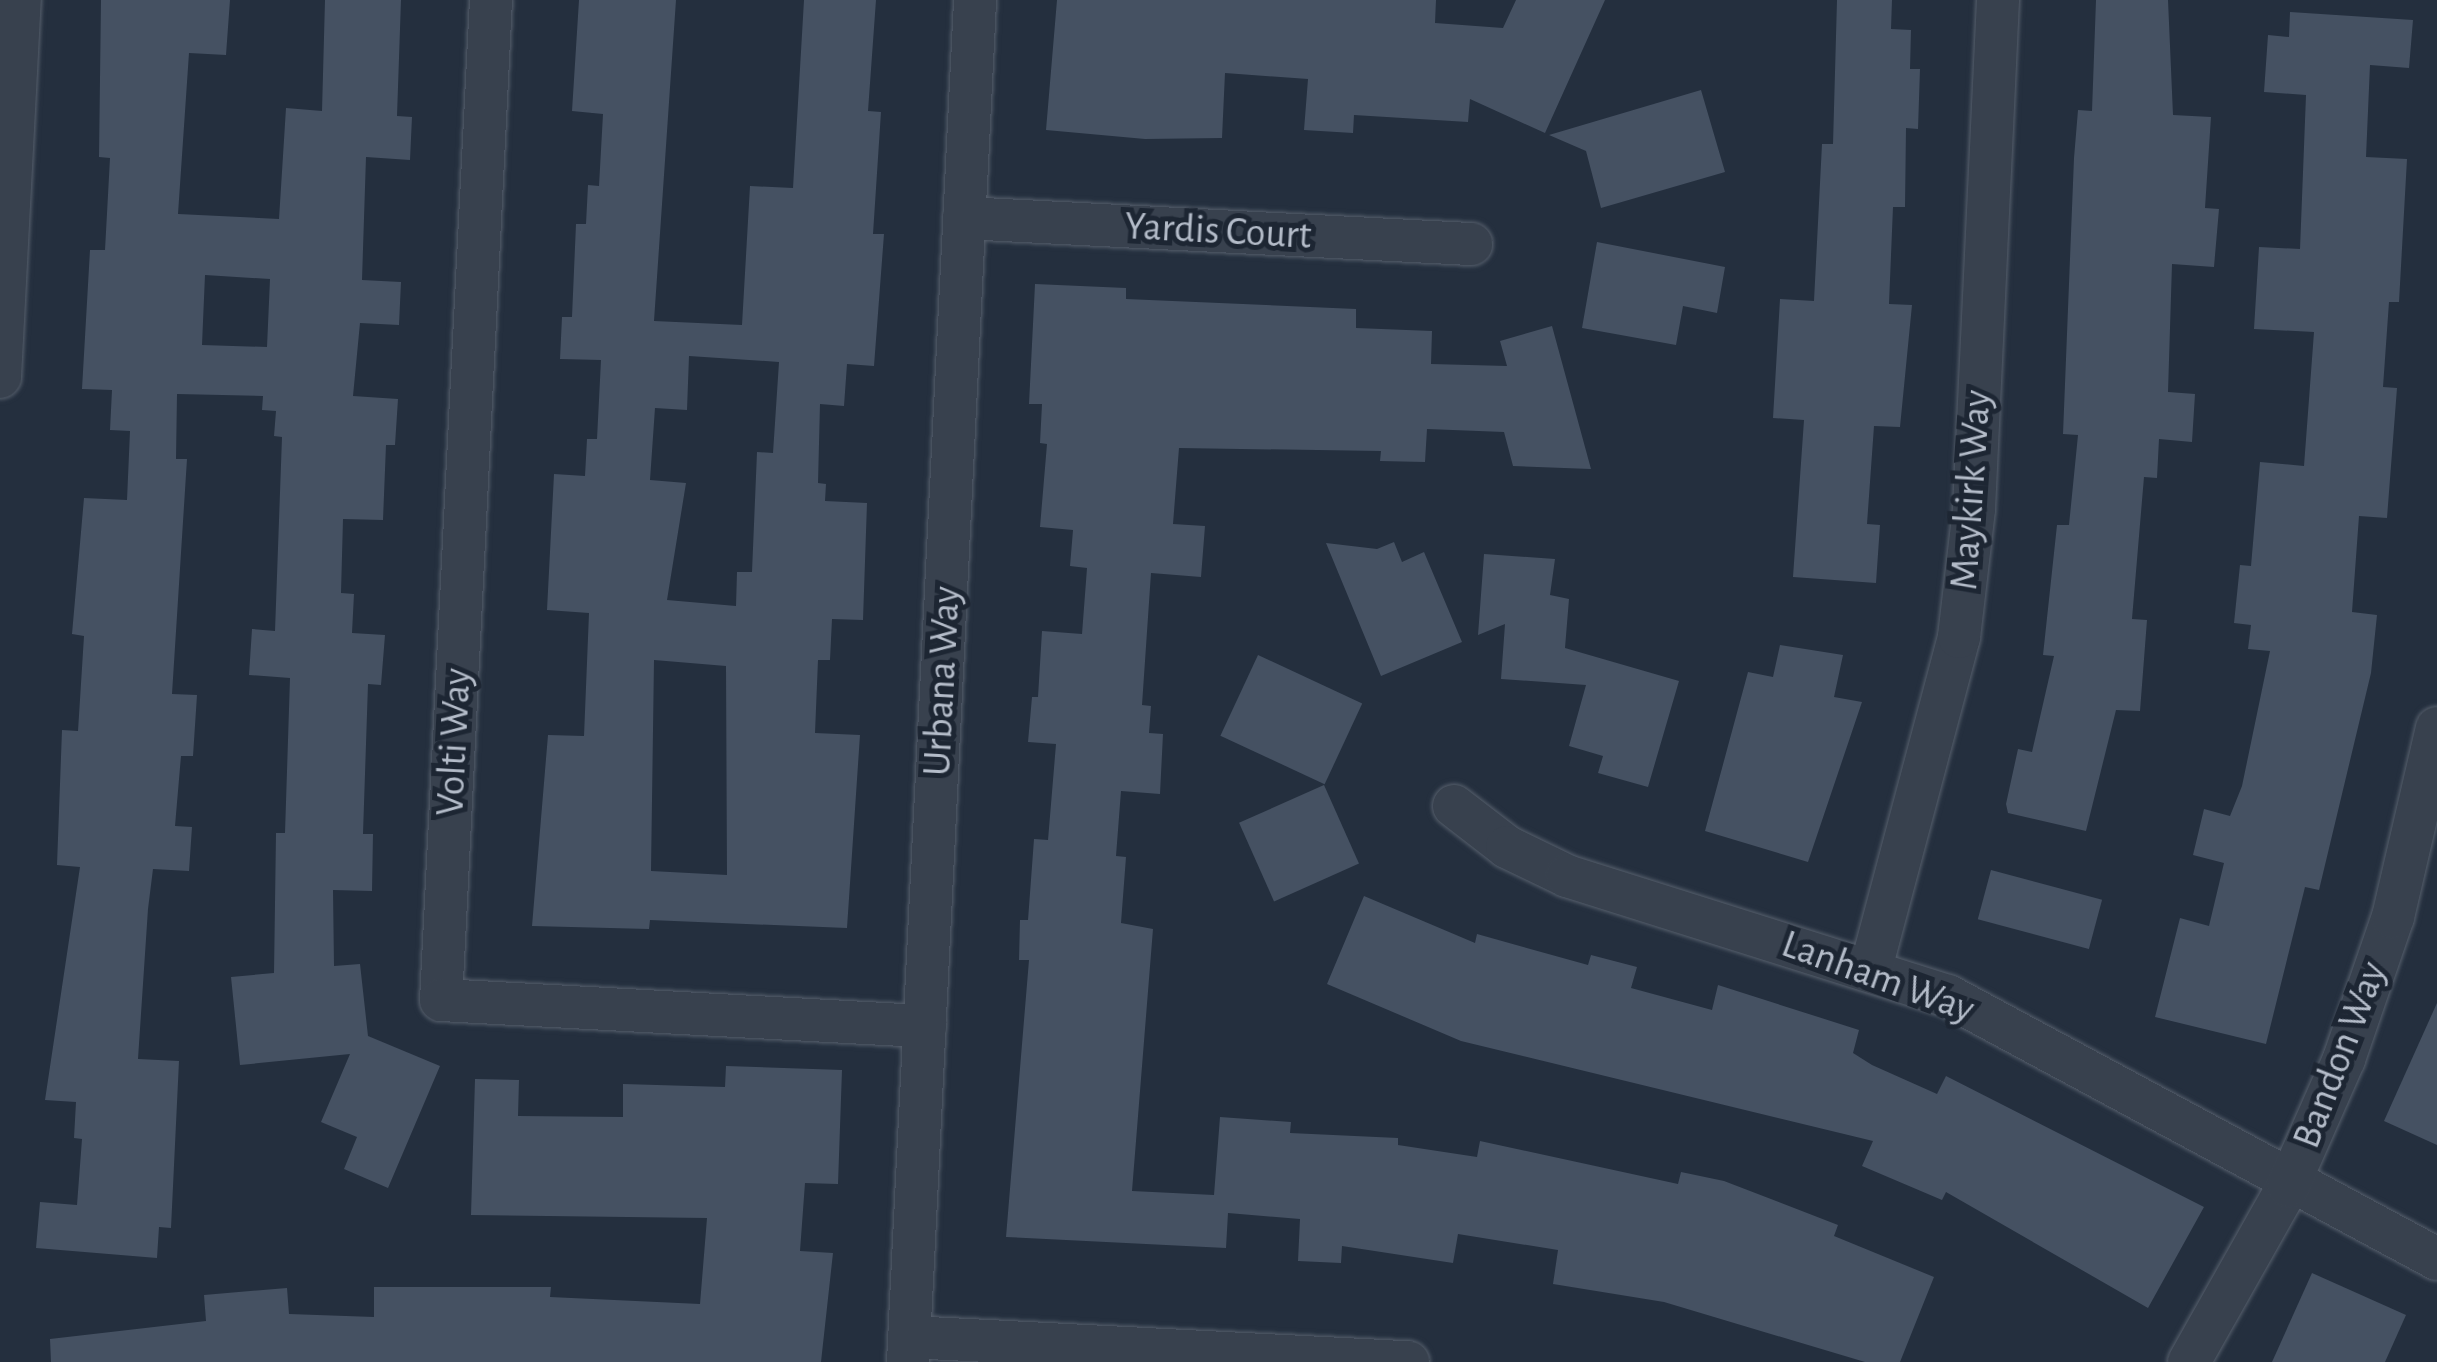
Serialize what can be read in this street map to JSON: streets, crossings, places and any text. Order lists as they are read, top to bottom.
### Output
{
  "streets": {
    "street": [
      "Yardis Court",
      "Maykirk Way",
      "Urbana Way",
      "Volti Way",
      "Lanham Way",
      "Bandon Way"
    ]
  },
  "crossings": [
    ["Yardis Court", "Urbana Way"],
    ["Maykirk Way", "Lanham Way"],
    ["Urbana Way", "Volti Way"],
    ["Lanham Way", "Bandon Way"]
  ]
}
